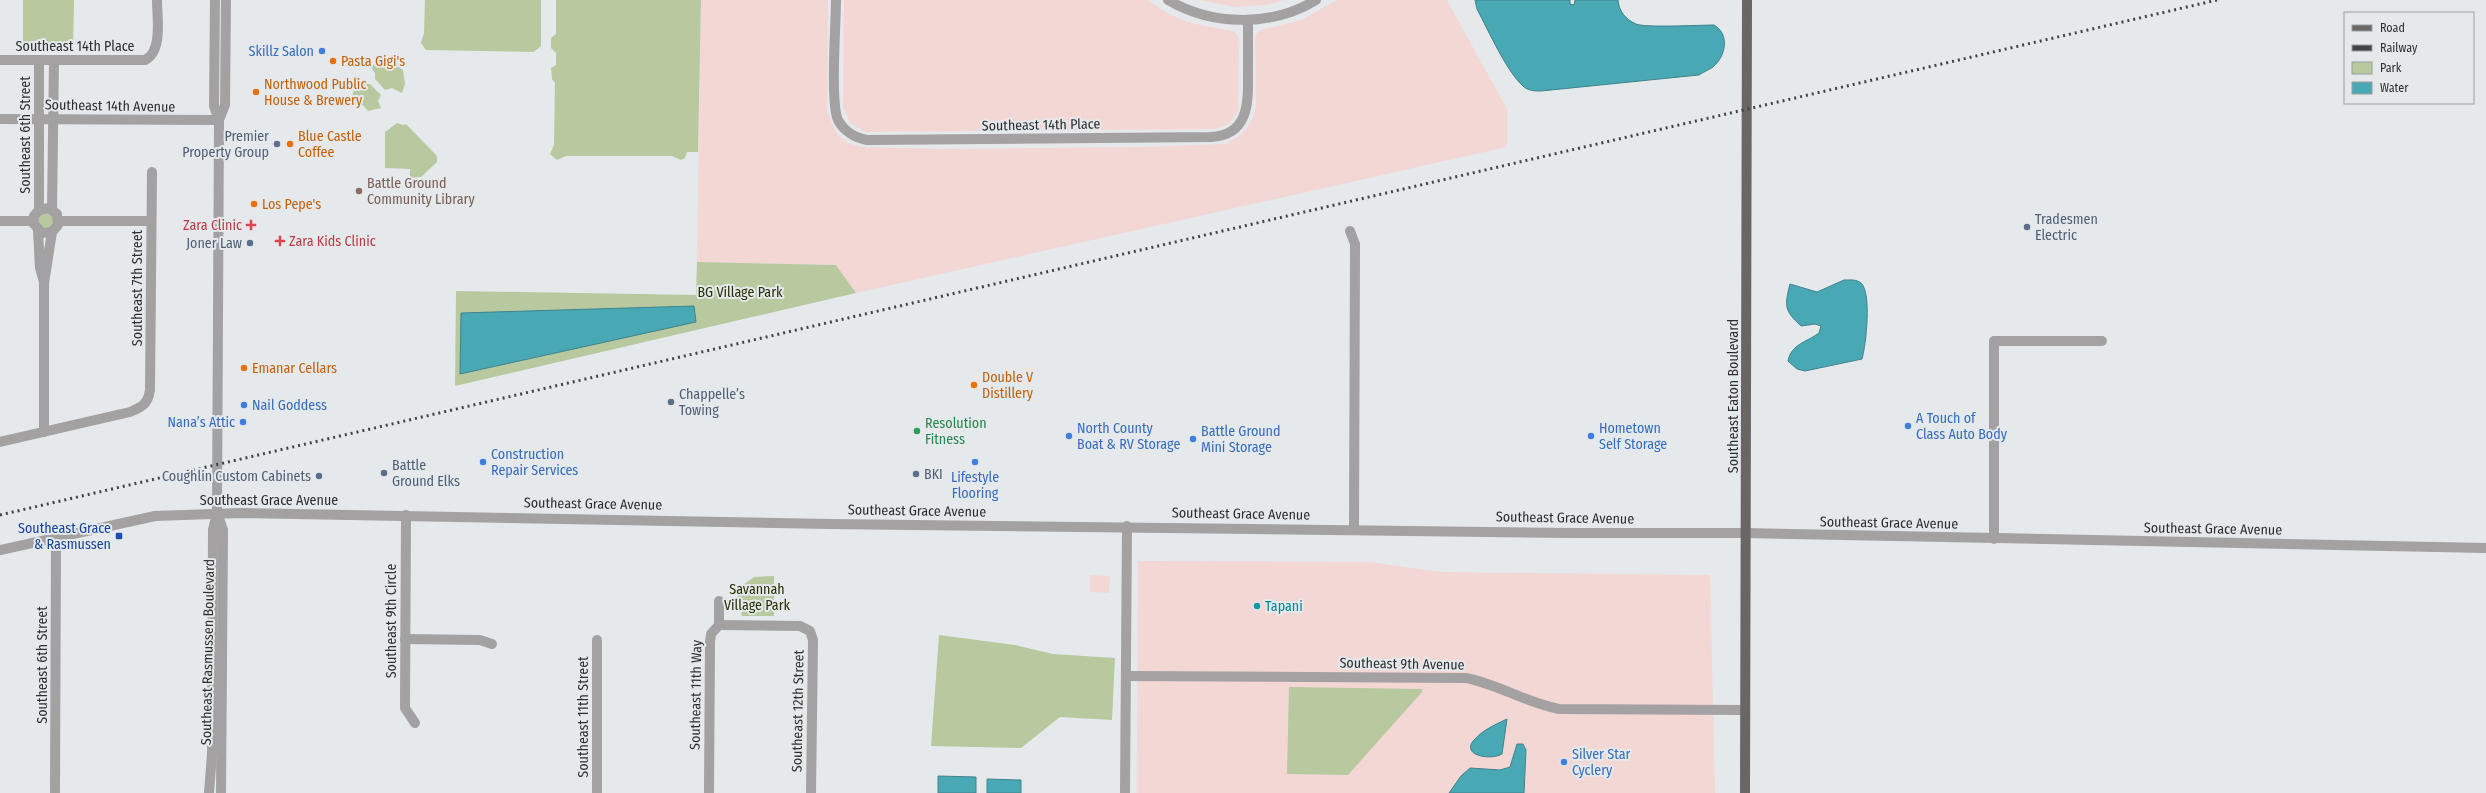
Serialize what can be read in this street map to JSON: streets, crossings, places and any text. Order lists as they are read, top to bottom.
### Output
{
  "streets": {
    "main road": ["Southeast Eaton Boulevard"],
    "street": [
      "Southeast 14th Place",
      "Southeast 14th Avenue",
      "Southeast 6th Street",
      "Southeast 7th Street",
      "Southeast Grace Avenue",
      "Southeast 9th Circle",
      "Southeast Rasmussen Boulevard",
      "Southeast 9th Avenue",
      "Southeast 11th Way",
      "Southeast 12th Street",
      "Southeast 11th Street"
    ]
  },
  "crossings": [
    ["Southeast 14th Place", "Southeast 6th Street"],
    ["Southeast 14th Avenue", "Southeast 6th Street"],
    ["Southeast 14th Avenue", "Southeast Rasmussen Boulevard"],
    ["Southeast 6th Street", "Southeast Grace Avenue"],
    ["Southeast Eaton Boulevard", "Southeast Grace Avenue"],
    ["Southeast Eaton Boulevard", "Southeast 9th Avenue"],
    ["Southeast Grace Avenue", "Southeast 9th Circle"],
    ["Southeast Grace Avenue", "Southeast Rasmussen Boulevard"],
    ["Southeast 11th Way", "Southeast 12th Street"]
  ],
  "parks": ["BG Village Park", "Savannah Village Park"],
  "places": {
    "other": [
      "Skillz Salon",
      "Pasta Gigi's",
      "Northwood Public House & Brewery",
      "Premier Property Group",
      "Blue Castle Coffee",
      "Battle Ground Community Library",
      "Los Pepe's",
      "Tradesmen Electric",
      "Joner Law",
      "Emanar Cellars",
      "Double V Distillery",
      "Chappelle’s Towing",
      "Nail Goddess",
      "Nana’s Attic",
      "A Touch of Class Auto Body",
      "Resolution Fitness",
      "North County Boat & RV Storage",
      "Hometown Self Storage",
      "Battle Ground Mini Storage",
      "Construction Repair Services",
      "Lifestyle Flooring",
      "Battle Ground Elks",
      "BKI",
      "Coughlin Custom Cabinets",
      "Tapani",
      "Silver Star Cyclery"
    ],
    "health": ["Zara Clinic", "Zara Kids Clinic"],
    "transit": ["Southeast Grace & Rasmussen"]
  },
  "legend": [
    "Road",
    "Railway",
    "Park",
    "Water"
  ]
}
